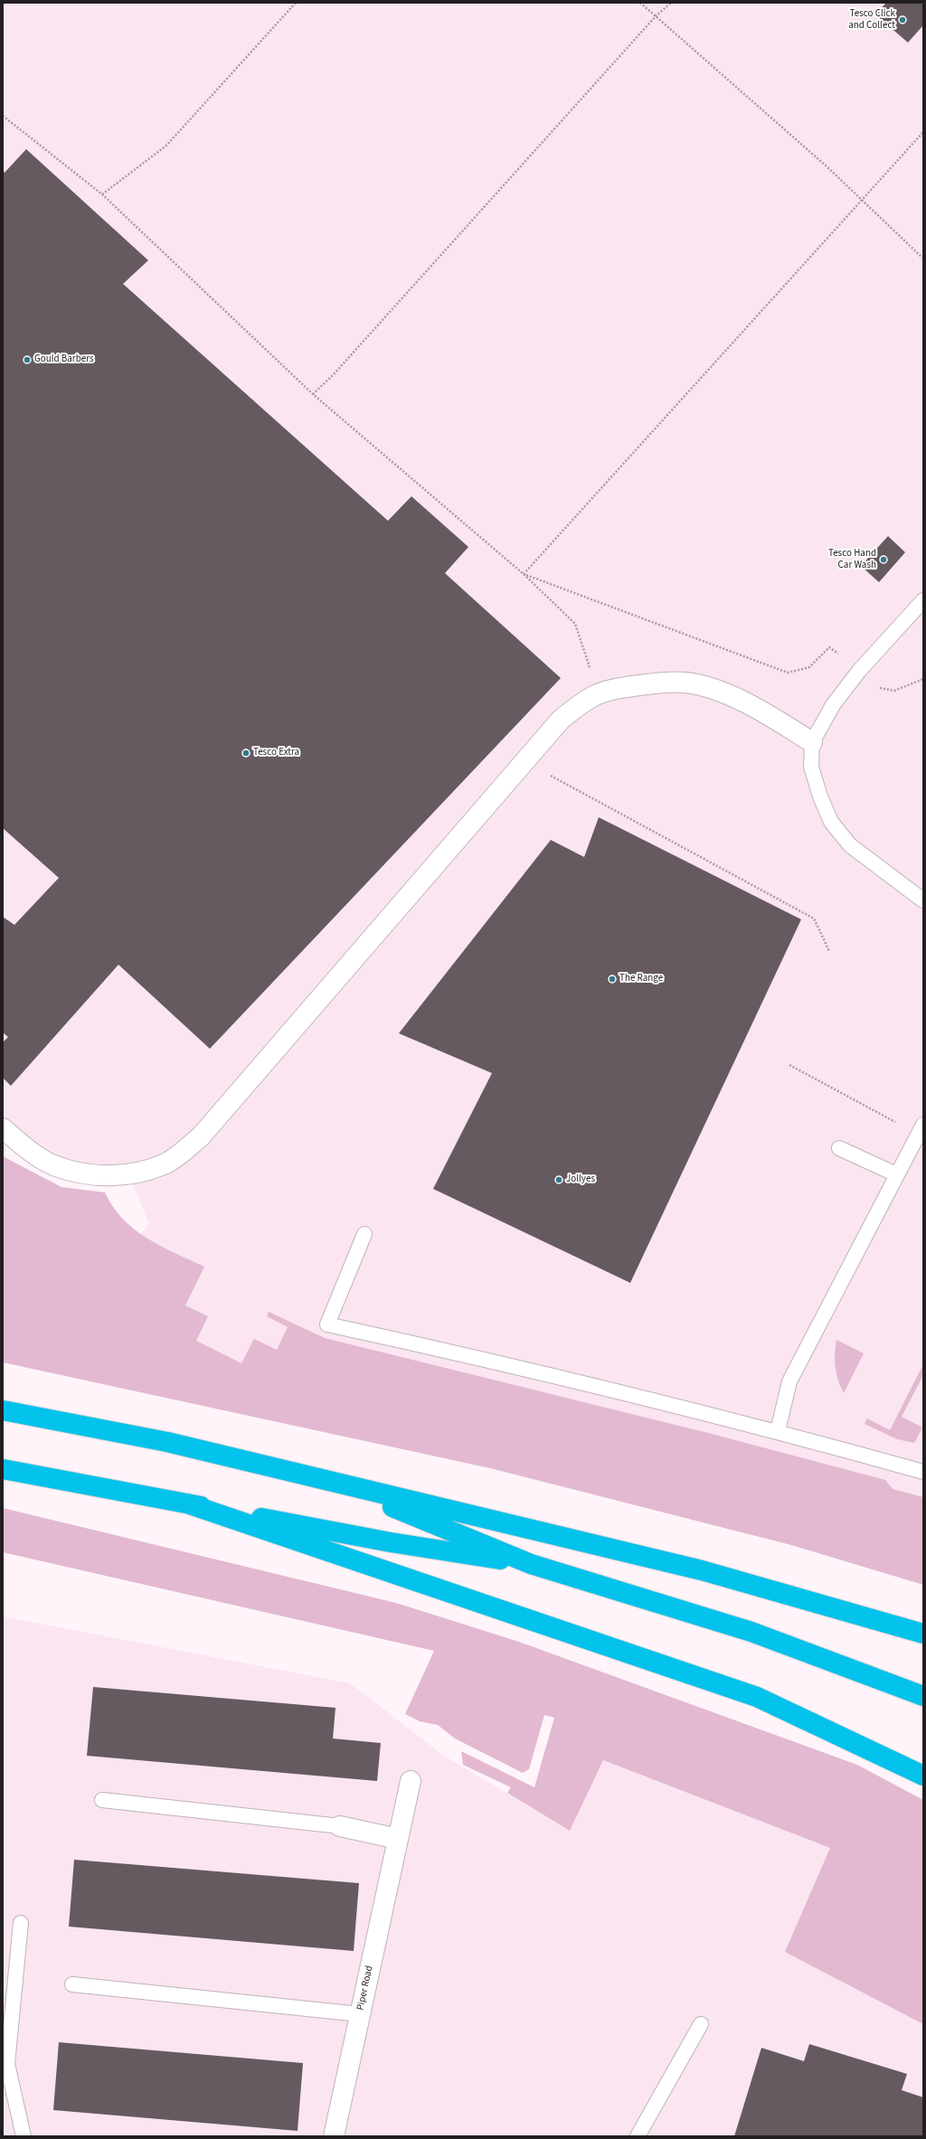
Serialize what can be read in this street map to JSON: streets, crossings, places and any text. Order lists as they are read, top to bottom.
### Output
{
  "streets": {
    "street": ["Piper Road"]
  },
  "places": [
    "Tesco Click and Collect",
    "Gould Barbers",
    "Tesco Hand Car Wash",
    "Tesco Extra",
    "The Range",
    "Jollyes"
  ]
}
